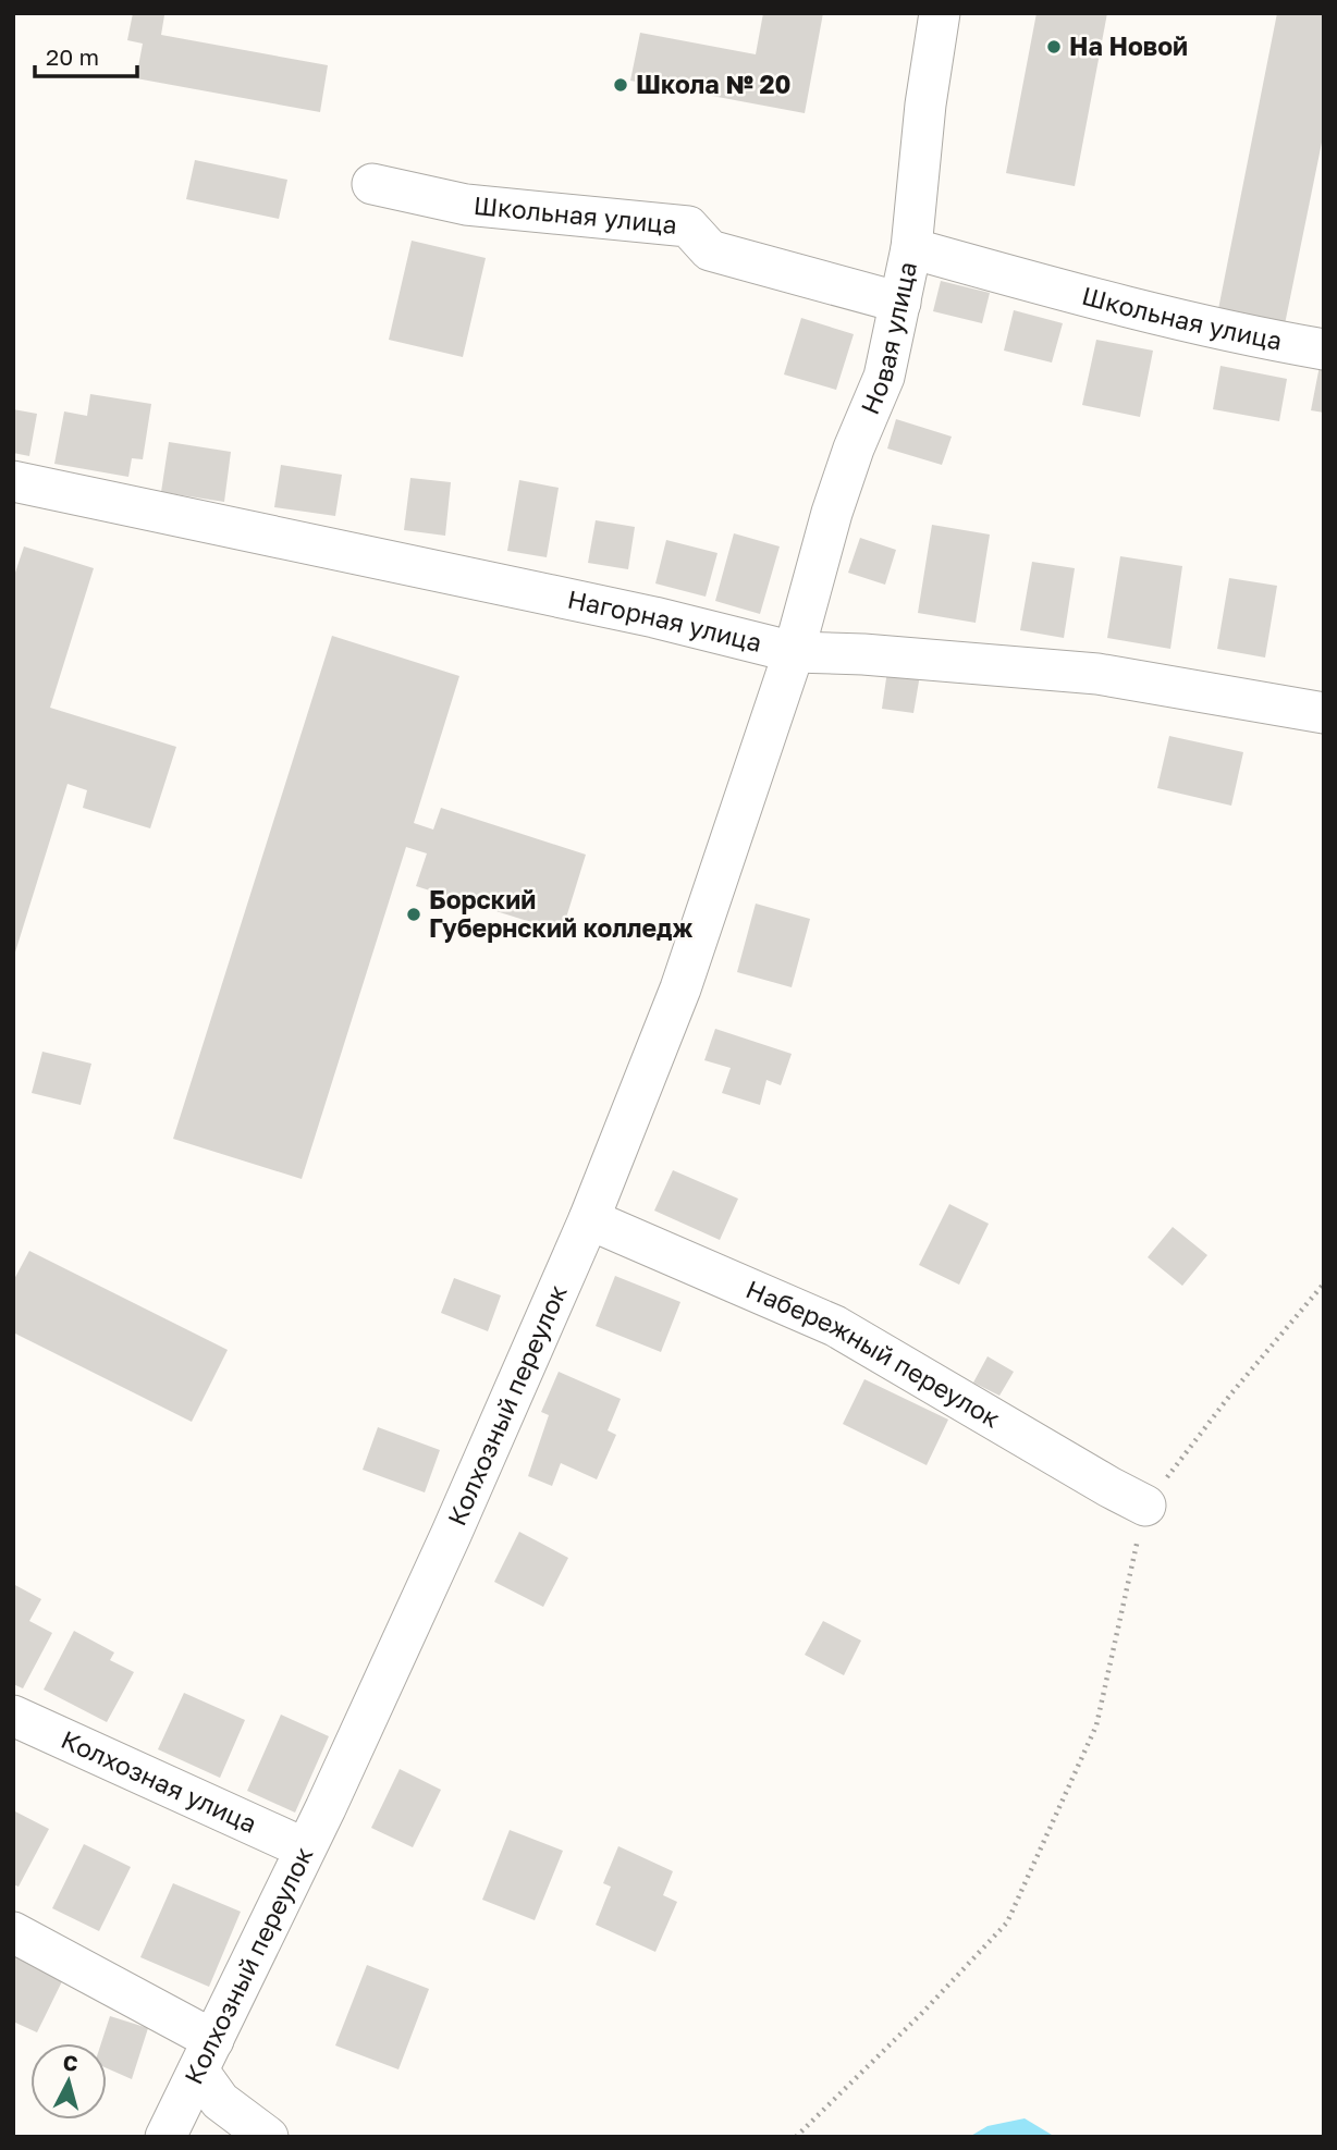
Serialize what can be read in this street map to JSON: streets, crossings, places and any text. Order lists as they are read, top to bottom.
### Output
{
  "streets": {
    "street": [
      "Школьная улица",
      "Новая улица",
      "Нагорная улица",
      "Набережный переулок",
      "Колхозный переулок",
      "Колхозная улица"
    ]
  },
  "crossings": [
    ["Школьная улица", "Новая улица"],
    ["Новая улица", "Нагорная улица"],
    ["Новая улица", "Колхозный переулок"],
    ["Нагорная улица", "Колхозный переулок"],
    ["Набережный переулок", "Колхозный переулок"],
    ["Колхозный переулок", "Колхозная улица"]
  ],
  "places": ["На Новой", "Школа № 20", "Борский Губернский колледж"],
  "scale_bar": "20 m",
  "north": "top"
}
